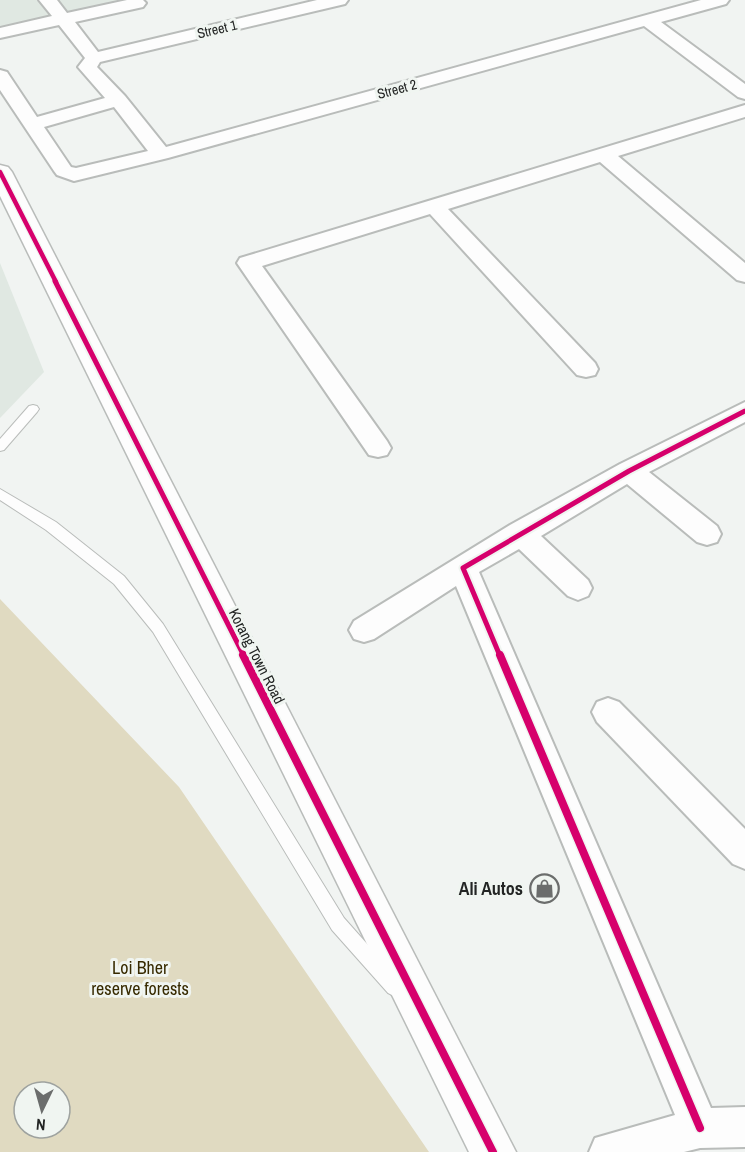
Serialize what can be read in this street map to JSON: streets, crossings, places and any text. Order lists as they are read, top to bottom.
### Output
{
  "streets": {
    "street": ["Street 1", "Street 2", "Korang Town Road"]
  },
  "parks": ["Loi Bher reserve forests"],
  "places": {
    "shop": ["Ali Autos"]
  },
  "north": "bottom"
}
